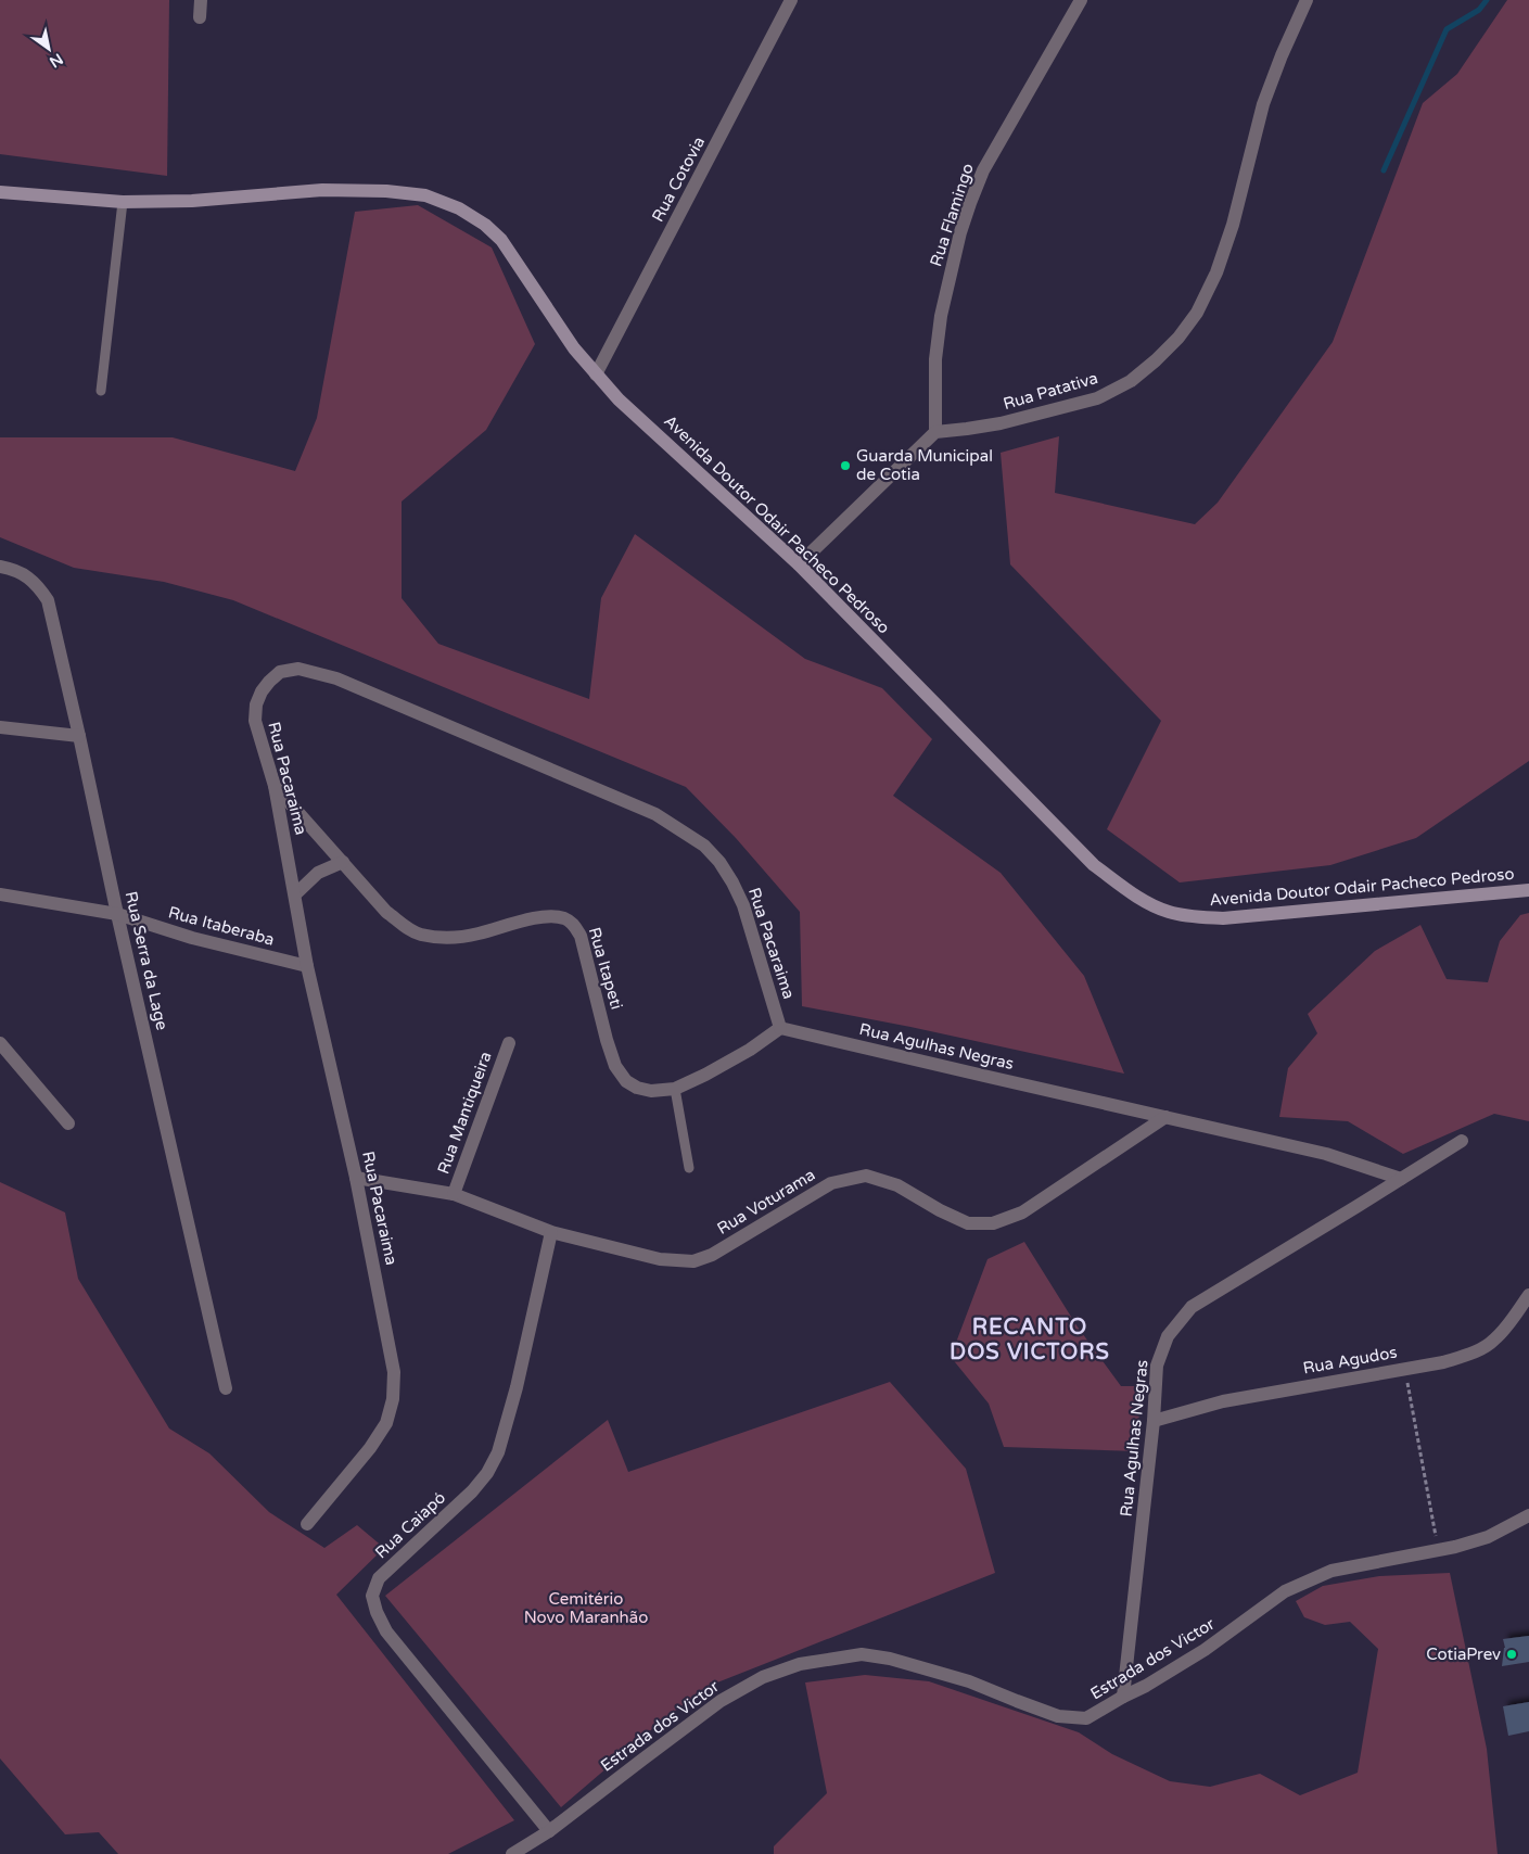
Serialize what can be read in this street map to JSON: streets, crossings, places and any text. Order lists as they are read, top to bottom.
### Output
{
  "streets": {
    "main road": ["Avenida Doutor Odair Pacheco Pedroso"],
    "street": [
      "Rua Cotovia",
      "Rua Flamingo",
      "Rua Patativa",
      "Rua Pacaraima",
      "Rua Itaberaba",
      "Rua Serra da Lage",
      "Rua Itapeti",
      "Rua Agulhas Negras",
      "Rua Mantiqueira",
      "Rua Voturama",
      "Rua Agudos",
      "Rua Caiapó",
      "Estrada dos Victor"
    ]
  },
  "crossings": [
    ["Rua Cotovia", "Avenida Doutor Odair Pacheco Pedroso"],
    ["Rua Flamingo", "Rua Patativa"],
    ["Rua Pacaraima", "Rua Itaberaba"],
    ["Rua Pacaraima", "Rua Itapeti"],
    ["Rua Pacaraima", "Rua Agulhas Negras"],
    ["Rua Pacaraima", "Rua Voturama"],
    ["Rua Itaberaba", "Rua Serra da Lage"],
    ["Rua Itapeti", "Rua Agulhas Negras"],
    ["Rua Agulhas Negras", "Rua Voturama"],
    ["Rua Agulhas Negras", "Rua Agudos"],
    ["Rua Agulhas Negras", "Estrada dos Victor"],
    ["Rua Mantiqueira", "Rua Voturama"],
    ["Rua Voturama", "Rua Caiapó"],
    ["Rua Caiapó", "Estrada dos Victor"]
  ],
  "districts": ["RECANTO DOS VICTORS"],
  "parks": ["Cemitério Novo Maranhão"],
  "places": ["Guarda Municipal de Cotia", "CotiaPrev"],
  "north": "bottom right"
}
